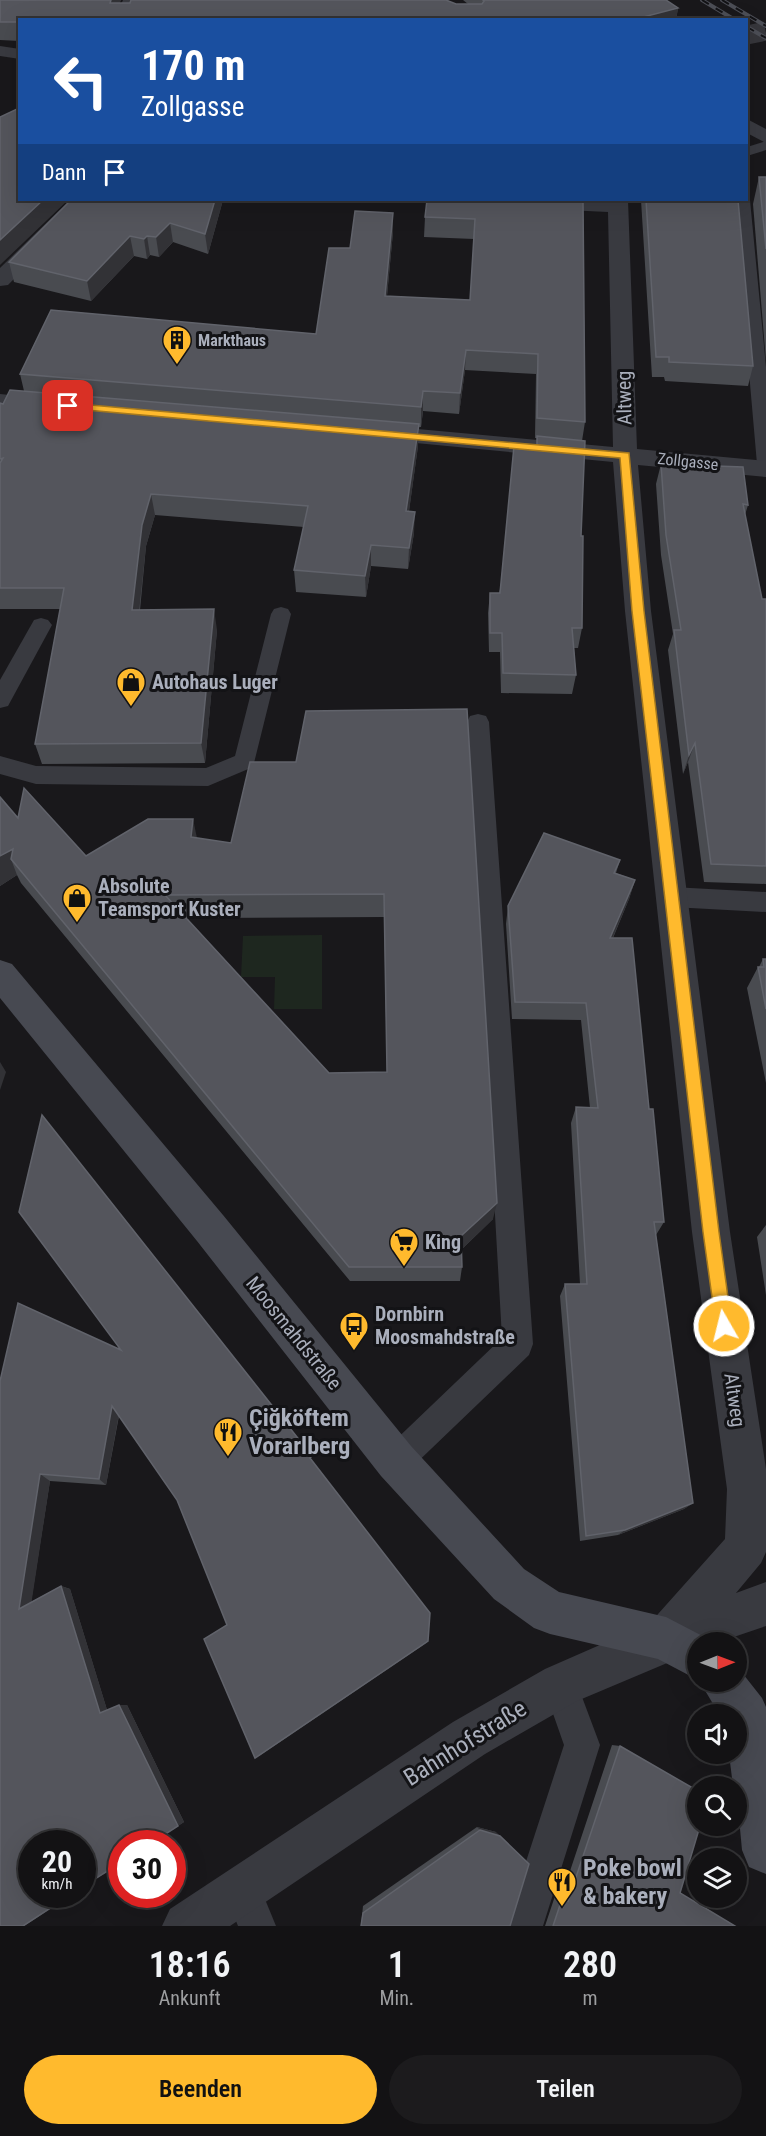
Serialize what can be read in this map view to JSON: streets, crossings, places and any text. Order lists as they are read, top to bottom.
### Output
{
  "streets": {
    "street": [
      "Altweg",
      "Zollgasse",
      "Moosmahdstraße",
      "Bahnhofstraße"
    ]
  },
  "crossings": [
    ["Altweg", "Zollgasse"],
    ["Altweg", "Moosmahdstraße"],
    ["Altweg", "Bahnhofstraße"],
    ["Moosmahdstraße", "Bahnhofstraße"]
  ],
  "places": {
    "building": ["Markthaus"],
    "shop": ["Autohaus Luger", "Absolute Teamsport Kuster"],
    "supermarket": ["King"],
    "bus stop": ["Dornbirn Moosmahdstraße"],
    "restaurant": ["Çiğköftem Vorarlberg", "Poke bowl & bakery"]
  },
  "north": "right",
  "page": {
    "turn": ["170 m", "Zollgasse"],
    "then": "Dann",
    "speed": "20 km/h",
    "limit": "30",
    "eta": [
      "18:16",
      "Ankunft",
      "1",
      "Min.",
      "280",
      "m"
    ],
    "buttons": ["Beenden", "Teilen"]
  }
}
